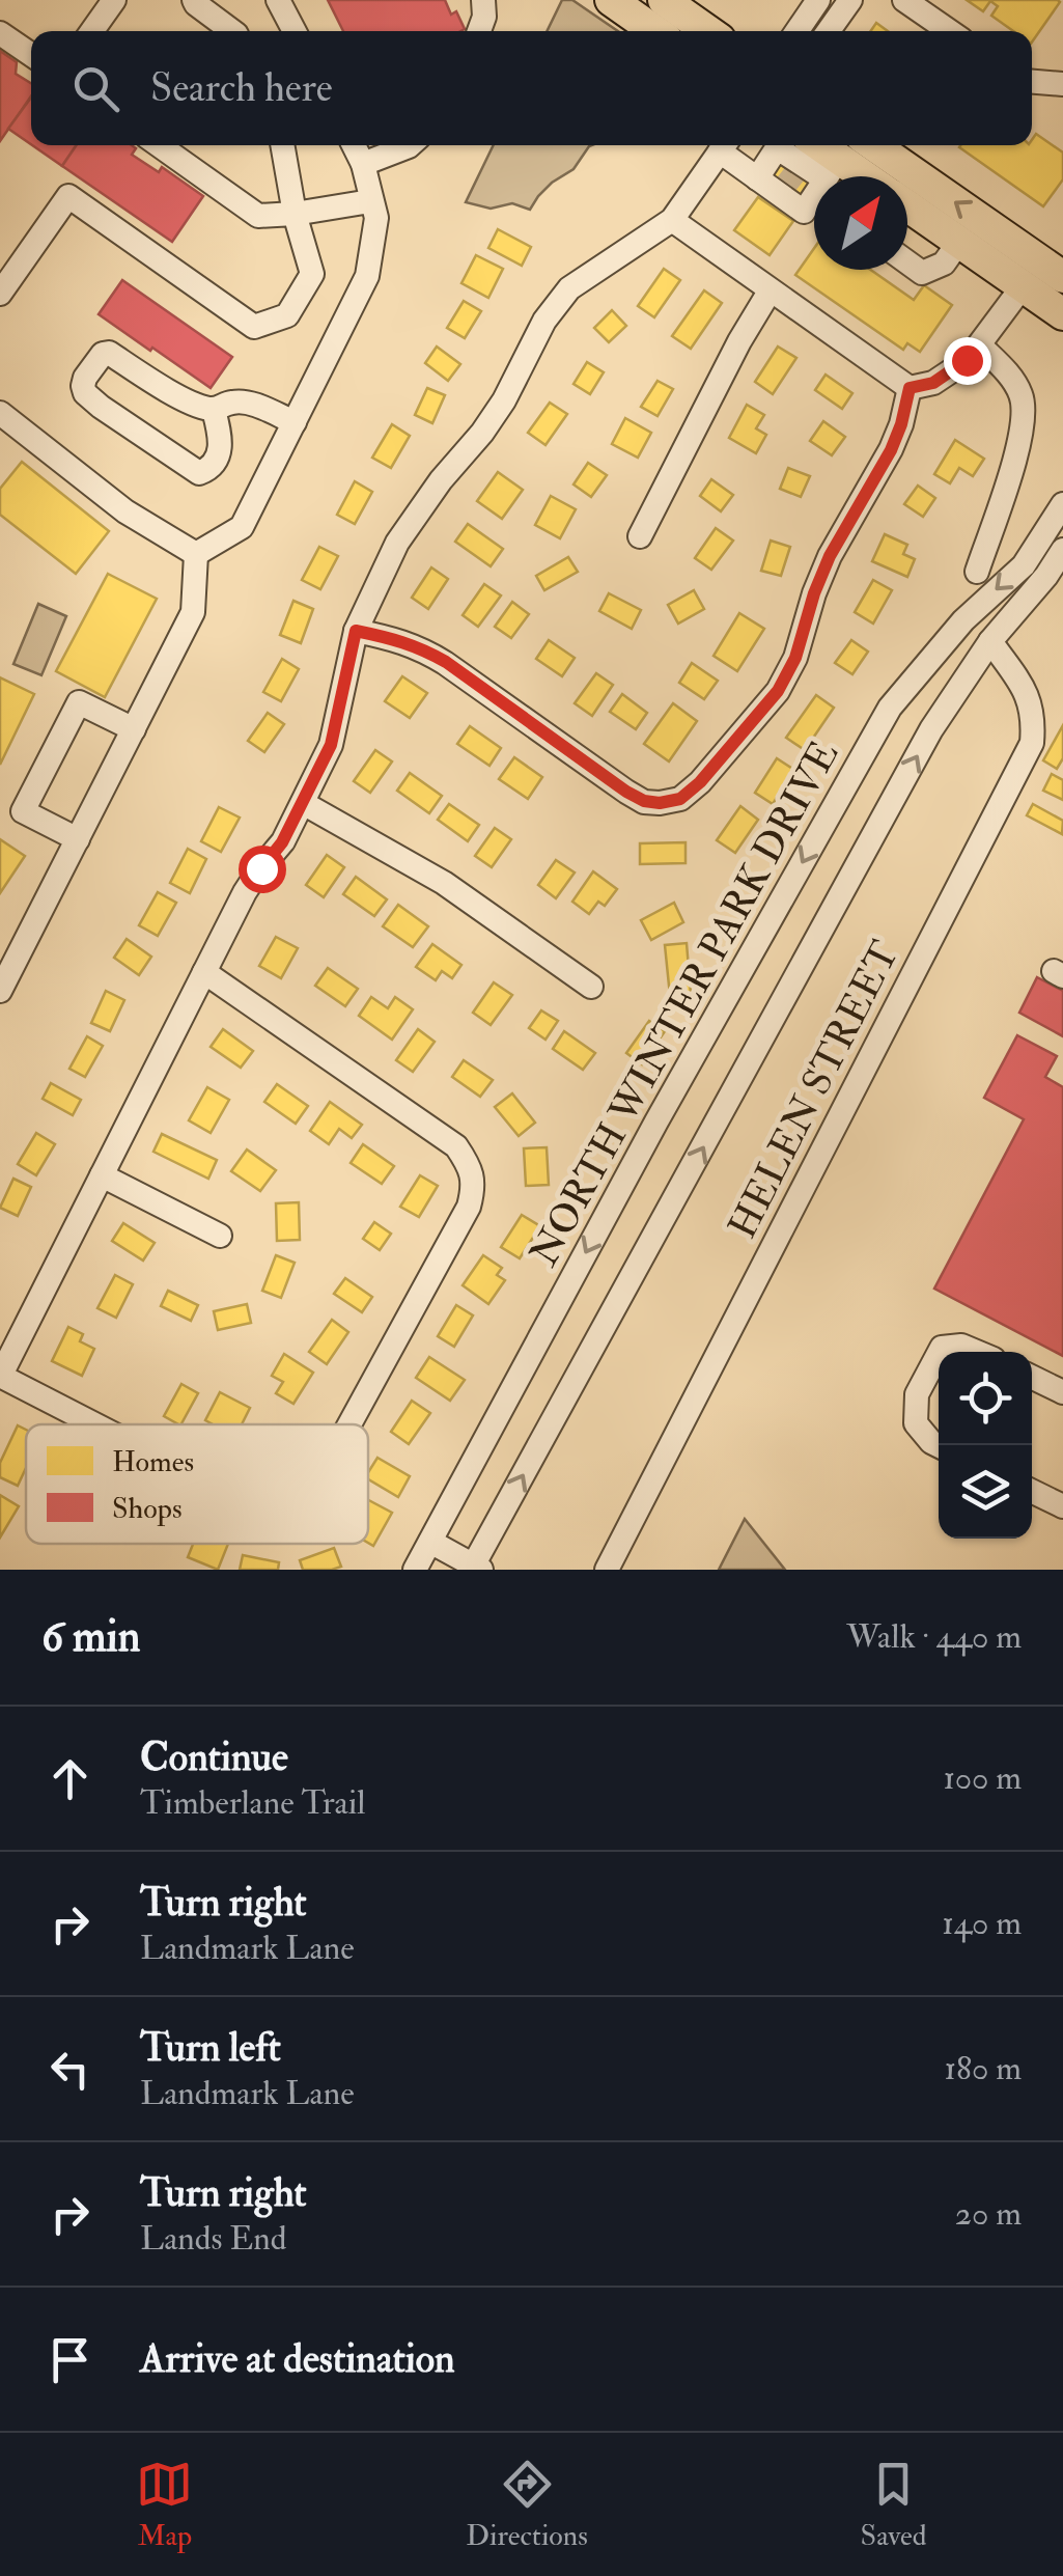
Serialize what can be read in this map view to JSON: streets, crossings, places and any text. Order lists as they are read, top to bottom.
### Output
{
  "streets": {
    "street": ["NORTH WINTER PARK DRIVE", "HELEN STREET"]
  },
  "legend": ["Homes", "Shops"],
  "north": "top right",
  "page": {
    "search": "Search here",
    "heading": ["6 min", "Walk · 440 m"],
    "list": [
      ["Continue", "Timberlane Trail", "100 m"],
      ["Turn right", "Landmark Lane", "140 m"],
      ["Turn left", "Landmark Lane", "180 m"],
      ["Turn right", "Lands End", "20 m"],
      "Arrive at destination"
    ],
    "nav": ["Map", "Directions", "Saved"]
  }
}
